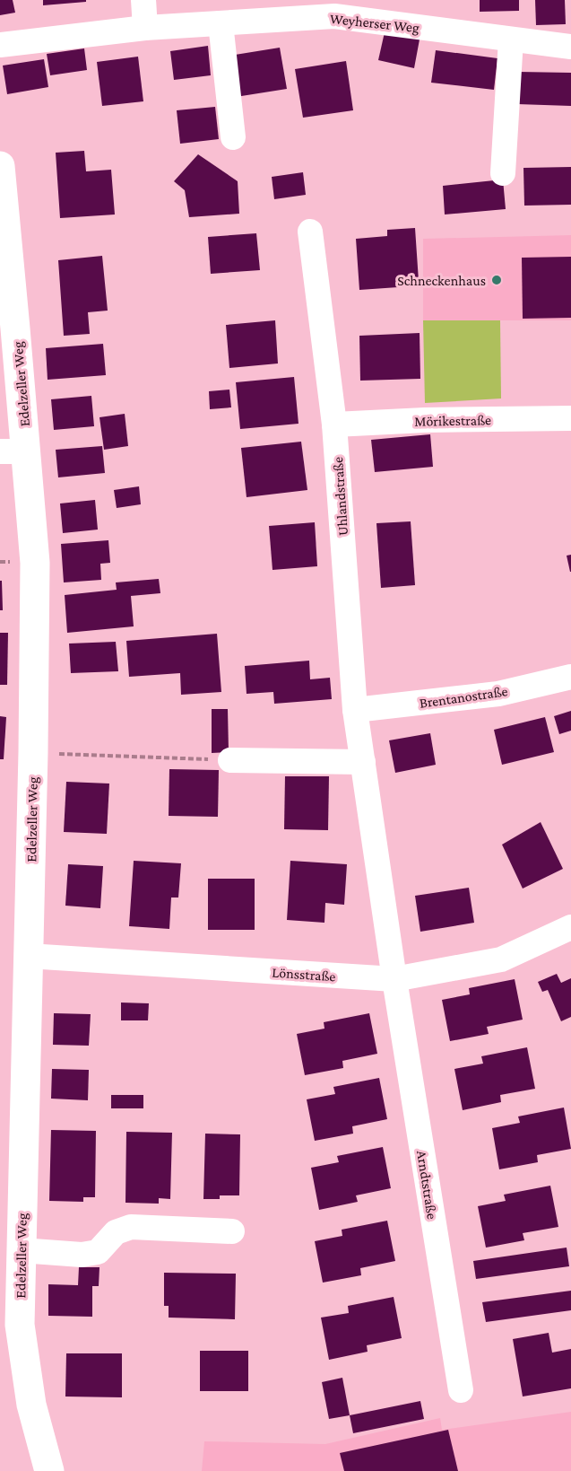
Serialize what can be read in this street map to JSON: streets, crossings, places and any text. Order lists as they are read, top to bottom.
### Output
{
  "streets": {
    "main road": ["Edelzeller Weg"],
    "street": [
      "Weyherser Weg",
      "Mörikestraße",
      "Uhlandstraße",
      "Brentanostraße",
      "Lönsstraße",
      "Arndtstraße"
    ]
  },
  "crossings": [
    ["Edelzeller Weg", "Lönsstraße"],
    ["Mörikestraße", "Uhlandstraße"],
    ["Uhlandstraße", "Brentanostraße"],
    ["Uhlandstraße", "Lönsstraße"],
    ["Uhlandstraße", "Arndtstraße"],
    ["Lönsstraße", "Arndtstraße"]
  ],
  "places": ["Schneckenhaus"]
}
